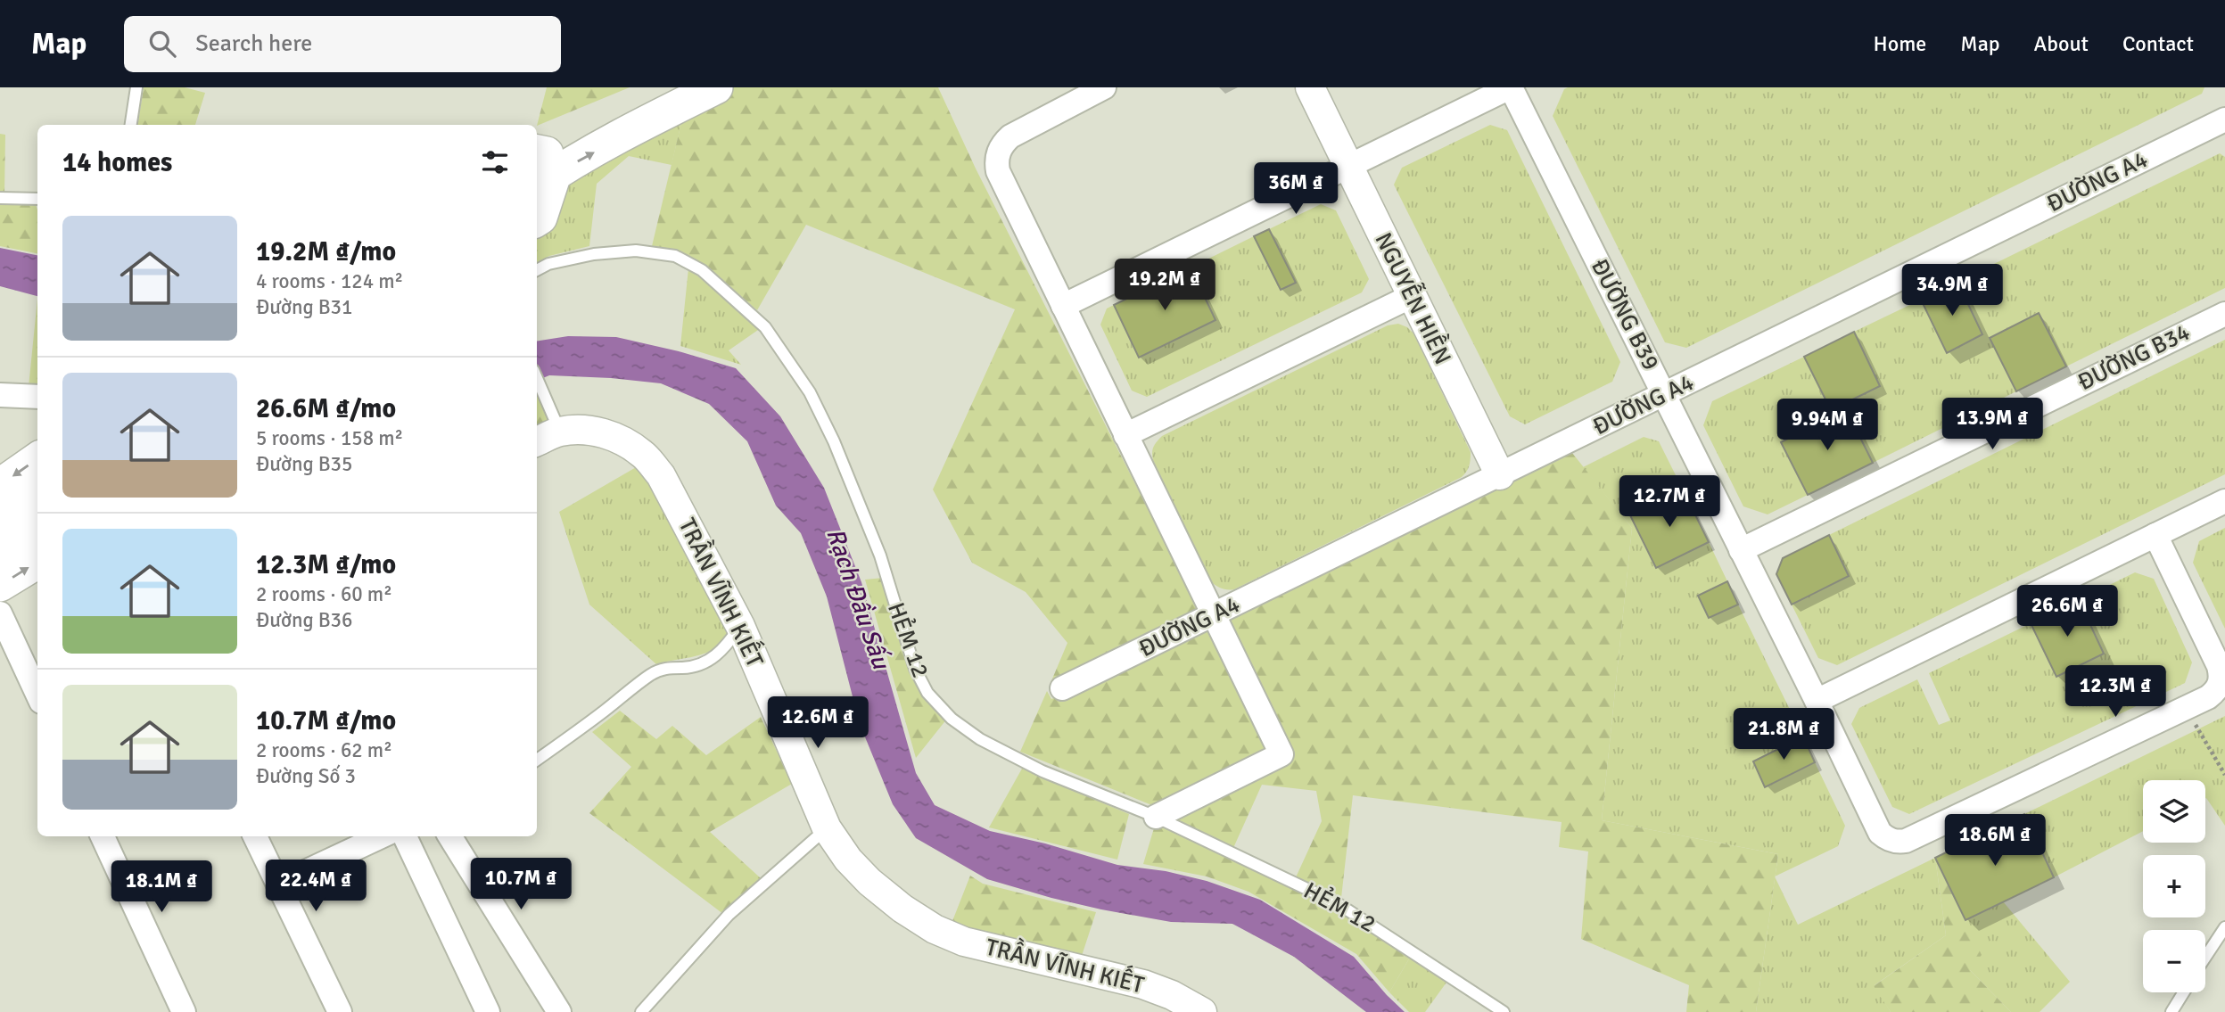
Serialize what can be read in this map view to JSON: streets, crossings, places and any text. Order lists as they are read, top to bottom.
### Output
{
  "streets": {
    "street": [
      "ĐƯỜNG A4",
      "NGUYỄN HIỀN",
      "ĐƯỜNG B39",
      "ĐƯỜNG B34",
      "TRẦN VĨNH KIẾT"
    ],
    "lane": ["HẺM 12"]
  },
  "crossings": [
    ["ĐƯỜNG A4", "NGUYỄN HIỀN"],
    ["ĐƯỜNG A4", "ĐƯỜNG B39"],
    ["ĐƯỜNG B39", "ĐƯỜNG B34"]
  ],
  "water": ["Rạch Đầu Sấu"],
  "page": {
    "header": "Map",
    "search": "Search here",
    "nav": [
      "Home",
      "Map",
      "About",
      "Contact"
    ],
    "heading": "14 homes",
    "price": [
      "36M ₫",
      "19.2M ₫",
      "34.9M ₫",
      "13.9M ₫",
      "9.94M ₫",
      "12.7M ₫",
      "26.6M ₫",
      "12.3M ₫",
      "12.6M ₫",
      "21.8M ₫",
      "18.6M ₫",
      "10.7M ₫",
      "22.4M ₫",
      "18.1M ₫"
    ],
    "list": [
      {
        "name": "19.2M ₫/mo",
        "note": "4 rooms · 124 m² · Đường B31"
      },
      {
        "name": "26.6M ₫/mo",
        "note": "5 rooms · 158 m² · Đường B35"
      },
      {
        "name": "12.3M ₫/mo",
        "note": "2 rooms · 60 m² · Đường B36"
      },
      {
        "name": "10.7M ₫/mo",
        "note": "2 rooms · 62 m² · Đường Số 3"
      }
    ],
    "map_buttons": ["+", "−"]
  }
}
